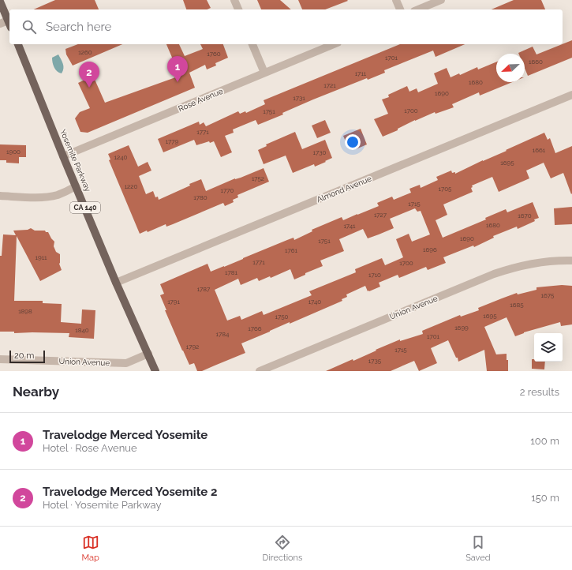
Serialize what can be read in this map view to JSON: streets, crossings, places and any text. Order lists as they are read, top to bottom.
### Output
{
  "streets": {
    "main road": ["Yosemite Parkway", "CA 140"],
    "street": ["Rose Avenue", "Almond Avenue", "Union Avenue"]
  },
  "crossings": [
    ["Rose Avenue", "Yosemite Parkway"],
    ["Yosemite Parkway", "Almond Avenue"],
    ["Yosemite Parkway", "Union Avenue"]
  ],
  "house_numbers": [
    "1260",
    "1760",
    "1701",
    "1660",
    "1711",
    "1680",
    "1721",
    "1690",
    "1731",
    "1700",
    "1751",
    "1771",
    "1779",
    "1661",
    "1900",
    "1730",
    "1240",
    "1695",
    "1752",
    "1220",
    "1705",
    "1770",
    "1780",
    "1715",
    "1727",
    "1670",
    "1680",
    "1741",
    "1690",
    "1751",
    "1696",
    "1761",
    "1911",
    "1771",
    "1700",
    "1781",
    "1710",
    "1787",
    "1675",
    "1791",
    "1740",
    "1685",
    "1898",
    "1695",
    "1750",
    "1699",
    "1766",
    "1840",
    "1784",
    "1701",
    "1792",
    "1715",
    "1735"
  ],
  "scale_bar": "20 m",
  "north": "bottom left",
  "page": {
    "search": "Search here",
    "pins": ["1", "2"],
    "scale": "20 m",
    "heading": ["Nearby", "2 results"],
    "list": [
      {
        "mark": "1",
        "name": "Travelodge Merced Yosemite",
        "note": "Hotel · Rose Avenue",
        "value": "100 m"
      },
      {
        "mark": "2",
        "name": "Travelodge Merced Yosemite 2",
        "note": "Hotel · Yosemite Parkway",
        "value": "150 m"
      }
    ],
    "nav": ["Map", "Directions", "Saved"]
  }
}
